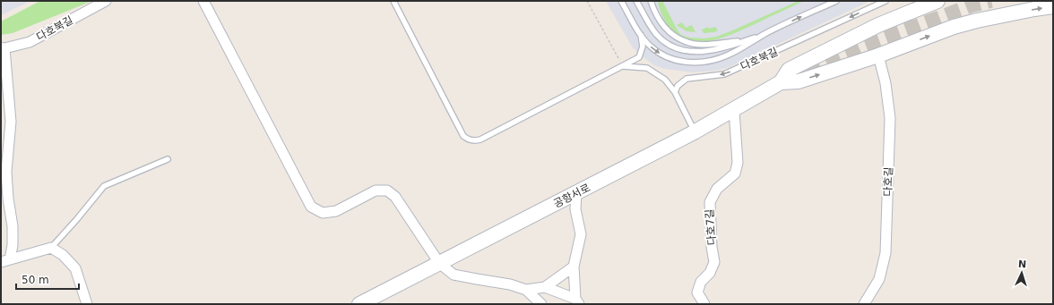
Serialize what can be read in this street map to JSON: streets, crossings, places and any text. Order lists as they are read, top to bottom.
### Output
{
  "streets": {
    "street": [
      "다호북길",
      "다호길",
      "공항서로",
      "다호7길"
    ]
  },
  "crossings": [
    ["공항서로", "다호7길"]
  ],
  "scale_bar": "50 m",
  "north": "top"
}
